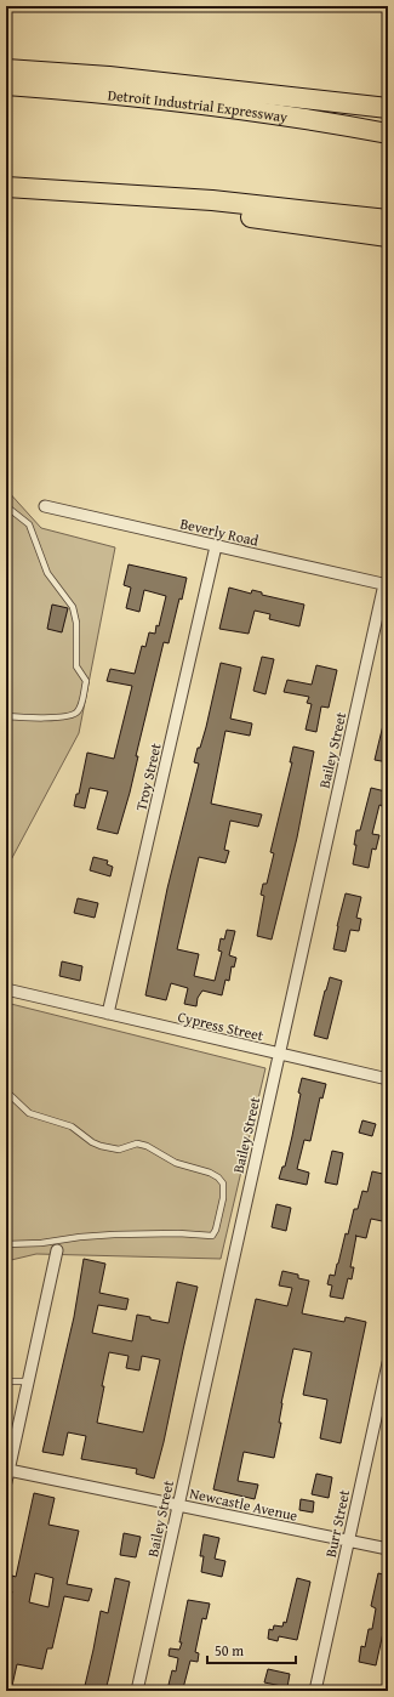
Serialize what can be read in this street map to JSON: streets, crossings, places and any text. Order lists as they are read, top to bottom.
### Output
{
  "streets": {
    "highway": ["Detroit Industrial Expressway"],
    "street": [
      "Beverly Road",
      "Bailey Street",
      "Troy Street",
      "Cypress Street",
      "Newcastle Avenue",
      "Burr Street"
    ]
  },
  "crossings": [
    ["Beverly Road", "Bailey Street"],
    ["Beverly Road", "Troy Street"],
    ["Bailey Street", "Cypress Street"],
    ["Bailey Street", "Newcastle Avenue"],
    ["Troy Street", "Cypress Street"],
    ["Newcastle Avenue", "Burr Street"]
  ],
  "scale_bar": "50 m"
}
